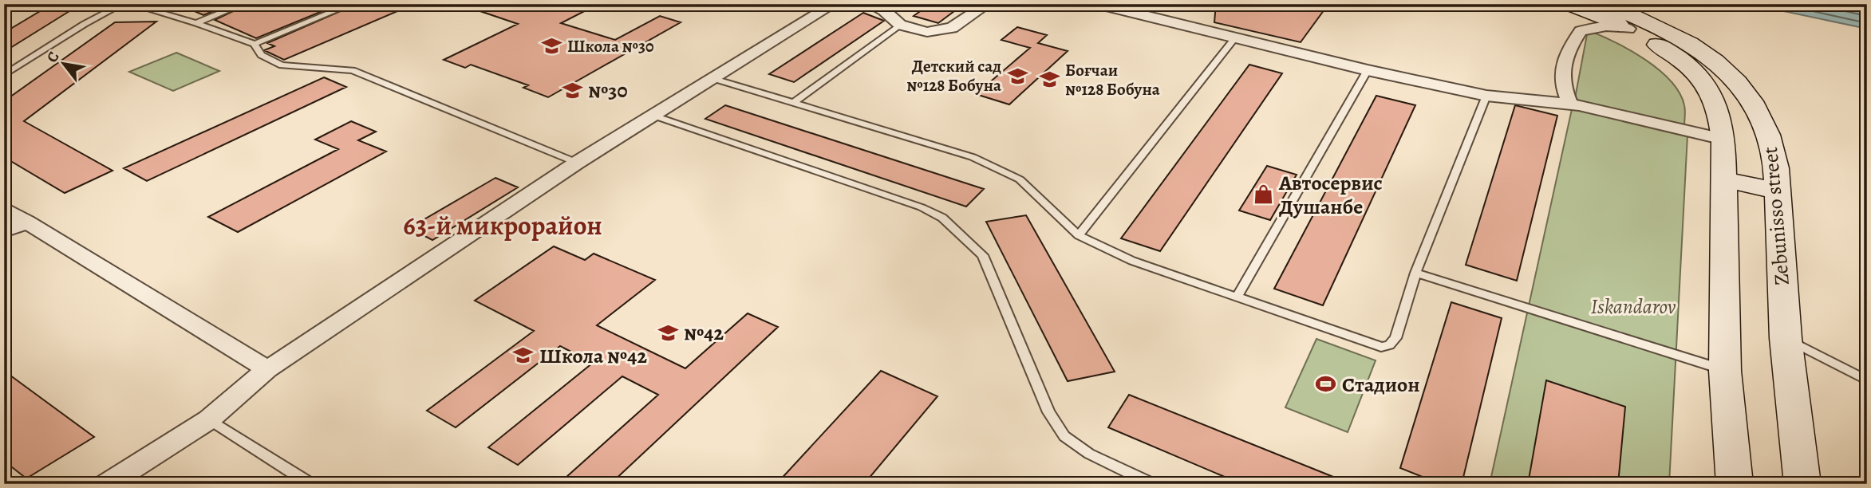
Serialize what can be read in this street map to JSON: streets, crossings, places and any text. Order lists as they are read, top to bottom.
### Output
{
  "streets": {
    "main road": ["Zebunisso street"]
  },
  "districts": ["63-й микрорайон"],
  "parks": ["Iskandarov"],
  "places": {
    "school or university": [
      "Школа №30",
      "Детский сад №128 Бобуна",
      "Боғчаи №128 Бобуна",
      "№30",
      "№42",
      "Школа №42"
    ],
    "shop": ["Автосервис Душанбе"],
    "sports": ["Стадион"]
  },
  "north": "top left"
}
